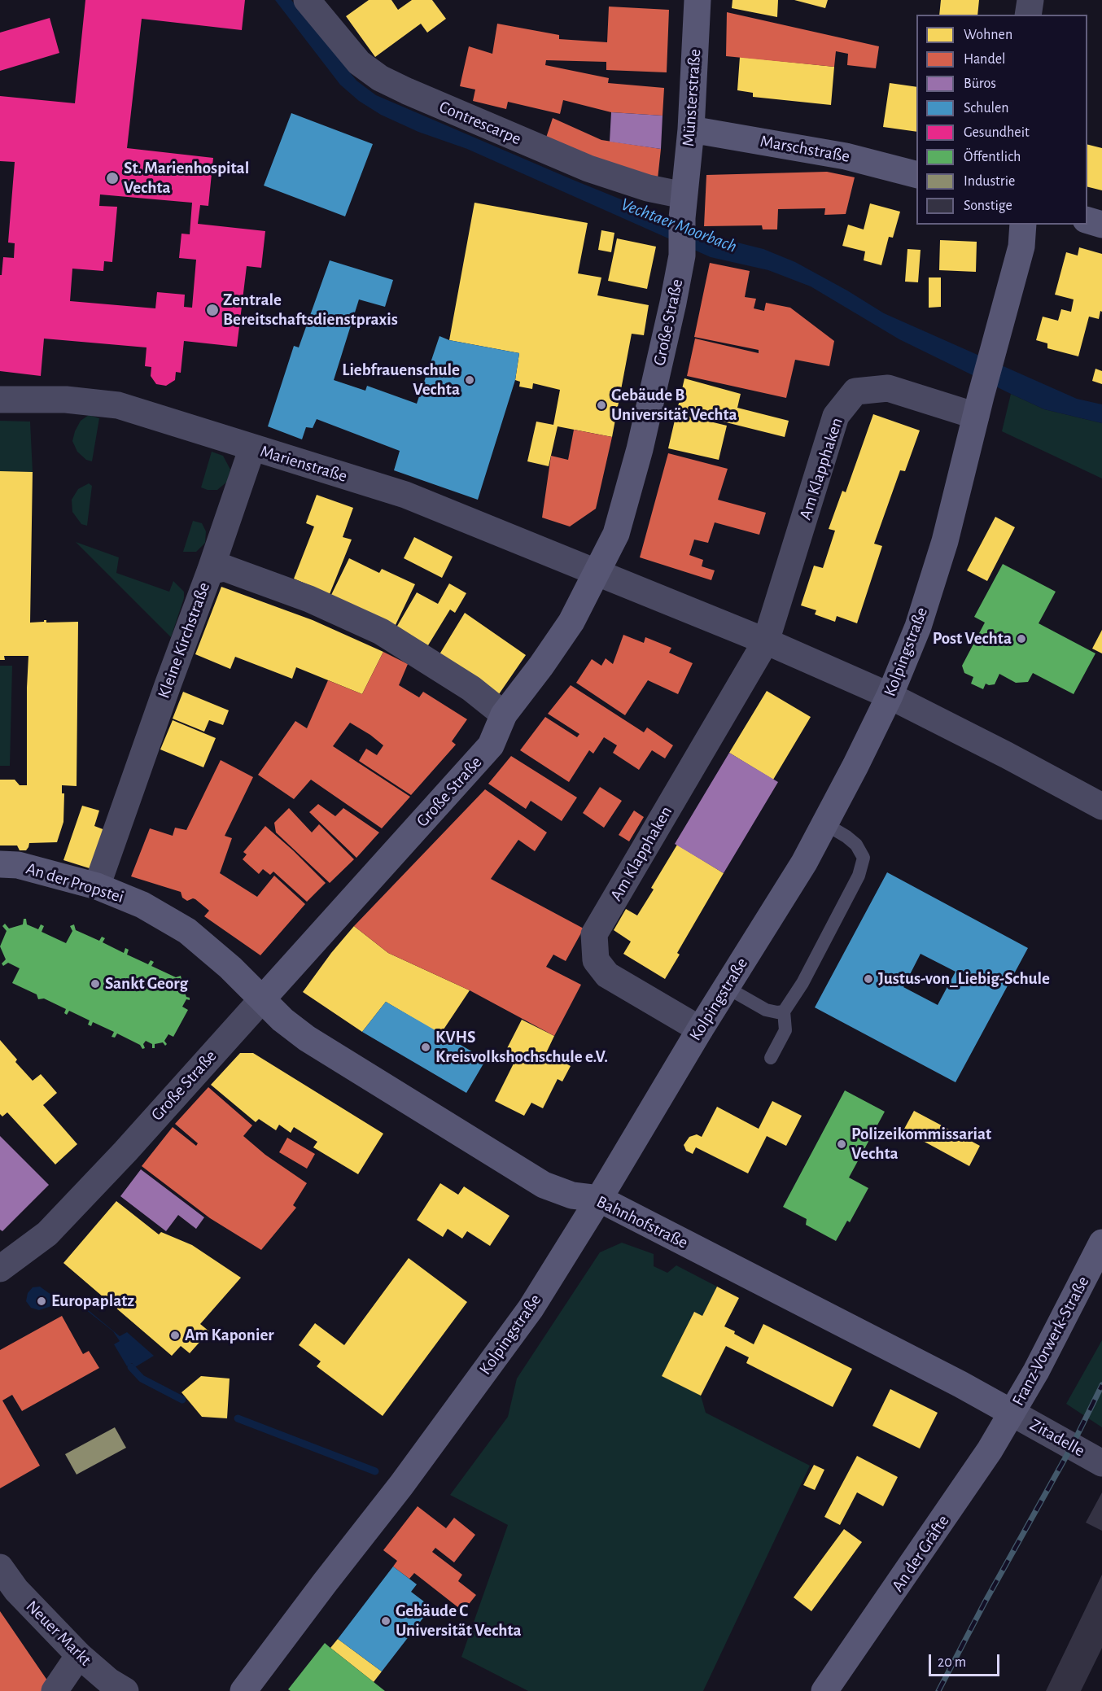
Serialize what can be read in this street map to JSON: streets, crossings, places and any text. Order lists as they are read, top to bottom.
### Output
{
  "streets": {
    "street": [
      "Münsterstraße",
      "Contrescarpe",
      "Marschstraße",
      "Große Straße",
      "Marienstraße",
      "Am Klapphaken",
      "Kleine Kirchstraße",
      "Kolpingstraße",
      "An der Propstei",
      "Bahnhofstraße",
      "Franz-Vorwerk-Straße",
      "Zitadelle",
      "An der Gräfte",
      "Neuer Markt"
    ]
  },
  "crossings": [
    ["Münsterstraße", "Contrescarpe"],
    ["Münsterstraße", "Marschstraße"],
    ["Münsterstraße", "Große Straße"],
    ["Contrescarpe", "Große Straße"],
    ["Große Straße", "Marienstraße"],
    ["Große Straße", "Kleine Kirchstraße"],
    ["Große Straße", "An der Propstei"],
    ["Große Straße", "Bahnhofstraße"],
    ["Am Klapphaken", "Kolpingstraße"],
    ["Kleine Kirchstraße", "An der Propstei"],
    ["Kolpingstraße", "Bahnhofstraße"],
    ["An der Propstei", "Bahnhofstraße"],
    ["Bahnhofstraße", "Franz-Vorwerk-Straße"],
    ["Bahnhofstraße", "Zitadelle"],
    ["Bahnhofstraße", "An der Gräfte"],
    ["Franz-Vorwerk-Straße", "Zitadelle"],
    ["Franz-Vorwerk-Straße", "An der Gräfte"],
    ["Zitadelle", "An der Gräfte"]
  ],
  "water": ["Vechtaer Moorbach"],
  "places": [
    "St. Marienhospital Vechta",
    "Zentrale Bereitschaftsdienstpraxis",
    "Liebfrauenschule Vechta",
    "Gebäude B Universität Vechta",
    "Post Vechta",
    "Justus-von_Liebig-Schule",
    "Sankt Georg",
    "KVHS Kreisvolkshochschule e.V.",
    "Polizeikommissariat Vechta",
    "Europaplatz",
    "Am Kaponier",
    "Gebäude C Universität Vechta"
  ],
  "legend": [
    "Wohnen",
    "Handel",
    "Büros",
    "Schulen",
    "Gesundheit",
    "Öffentlich",
    "Industrie",
    "Sonstige"
  ],
  "scale_bar": "20 m"
}
